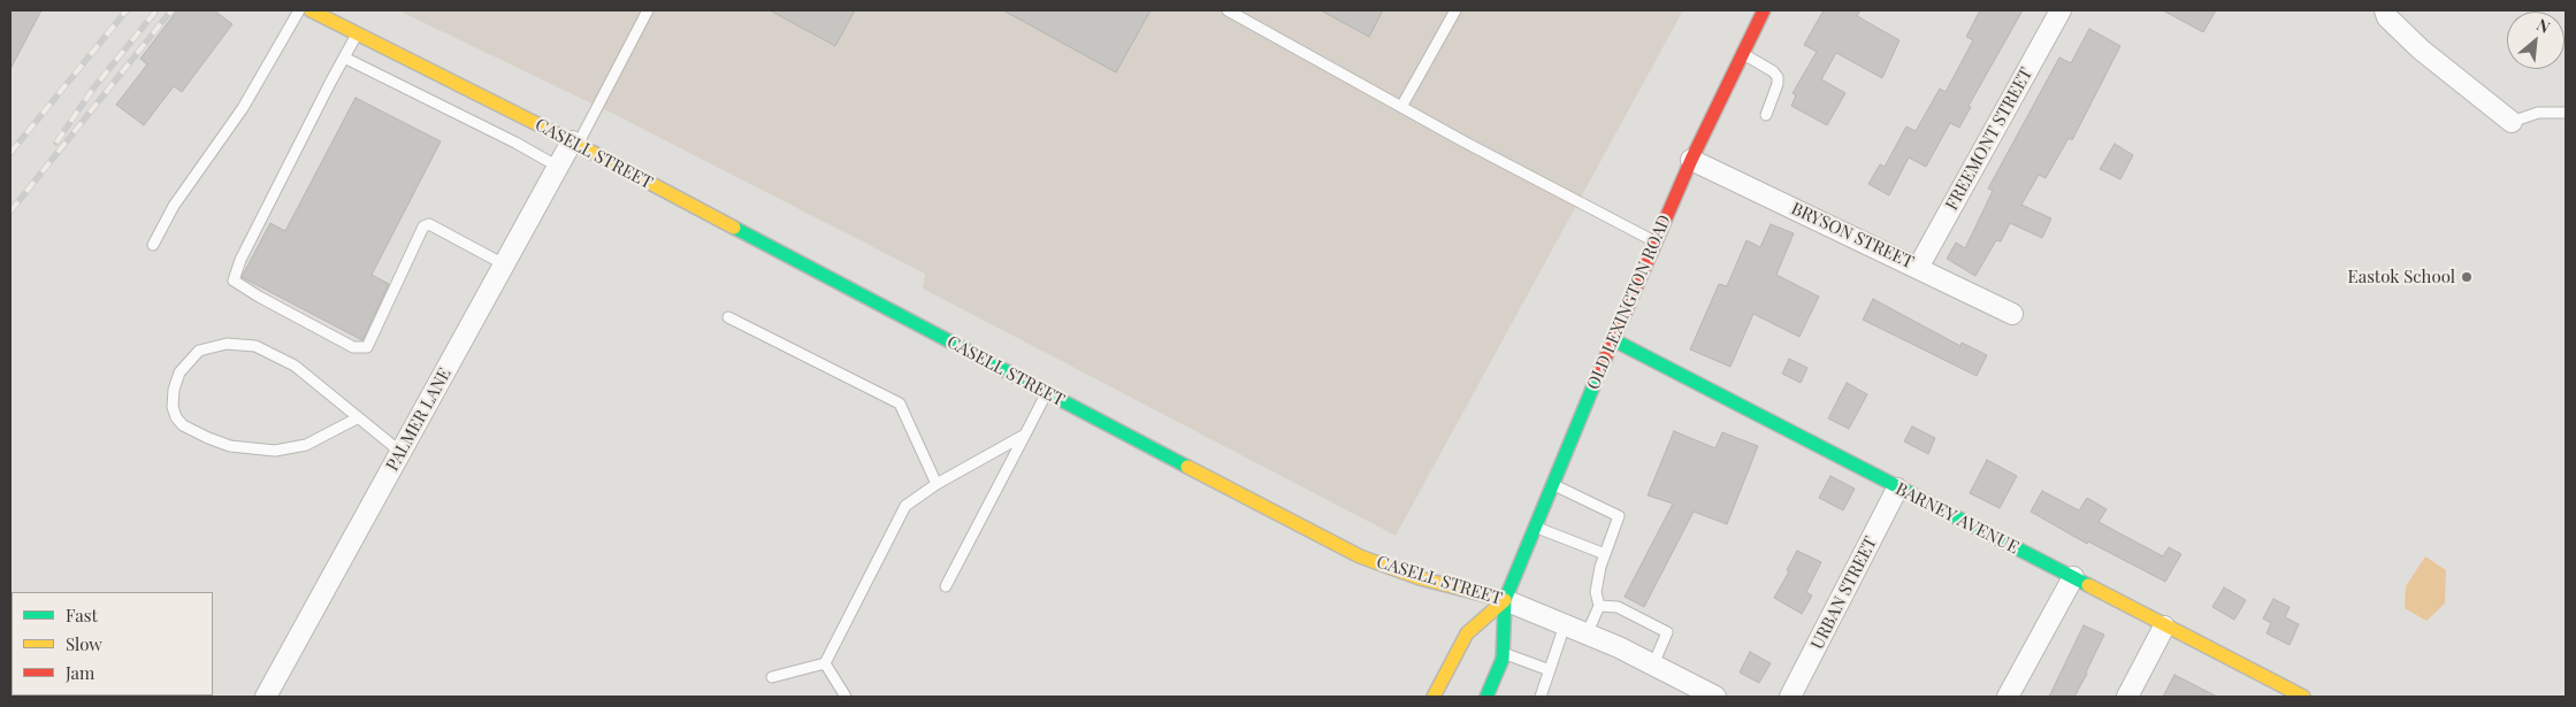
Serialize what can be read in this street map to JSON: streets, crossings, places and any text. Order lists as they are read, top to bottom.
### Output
{
  "streets": {
    "street": [
      "FREEMONT STREET",
      "CASELL STREET",
      "BRYSON STREET",
      "OLD LEXINGTON ROAD",
      "PALMER LANE",
      "BARNEY AVENUE",
      "URBAN STREET"
    ]
  },
  "crossings": [
    ["FREEMONT STREET", "BRYSON STREET"],
    ["CASELL STREET", "OLD LEXINGTON ROAD"],
    ["CASELL STREET", "PALMER LANE"],
    ["BRYSON STREET", "OLD LEXINGTON ROAD"],
    ["OLD LEXINGTON ROAD", "BARNEY AVENUE"],
    ["BARNEY AVENUE", "URBAN STREET"]
  ],
  "places": ["Eastok School"],
  "legend": ["Fast", "Slow", "Jam"],
  "north": "top right"
}
